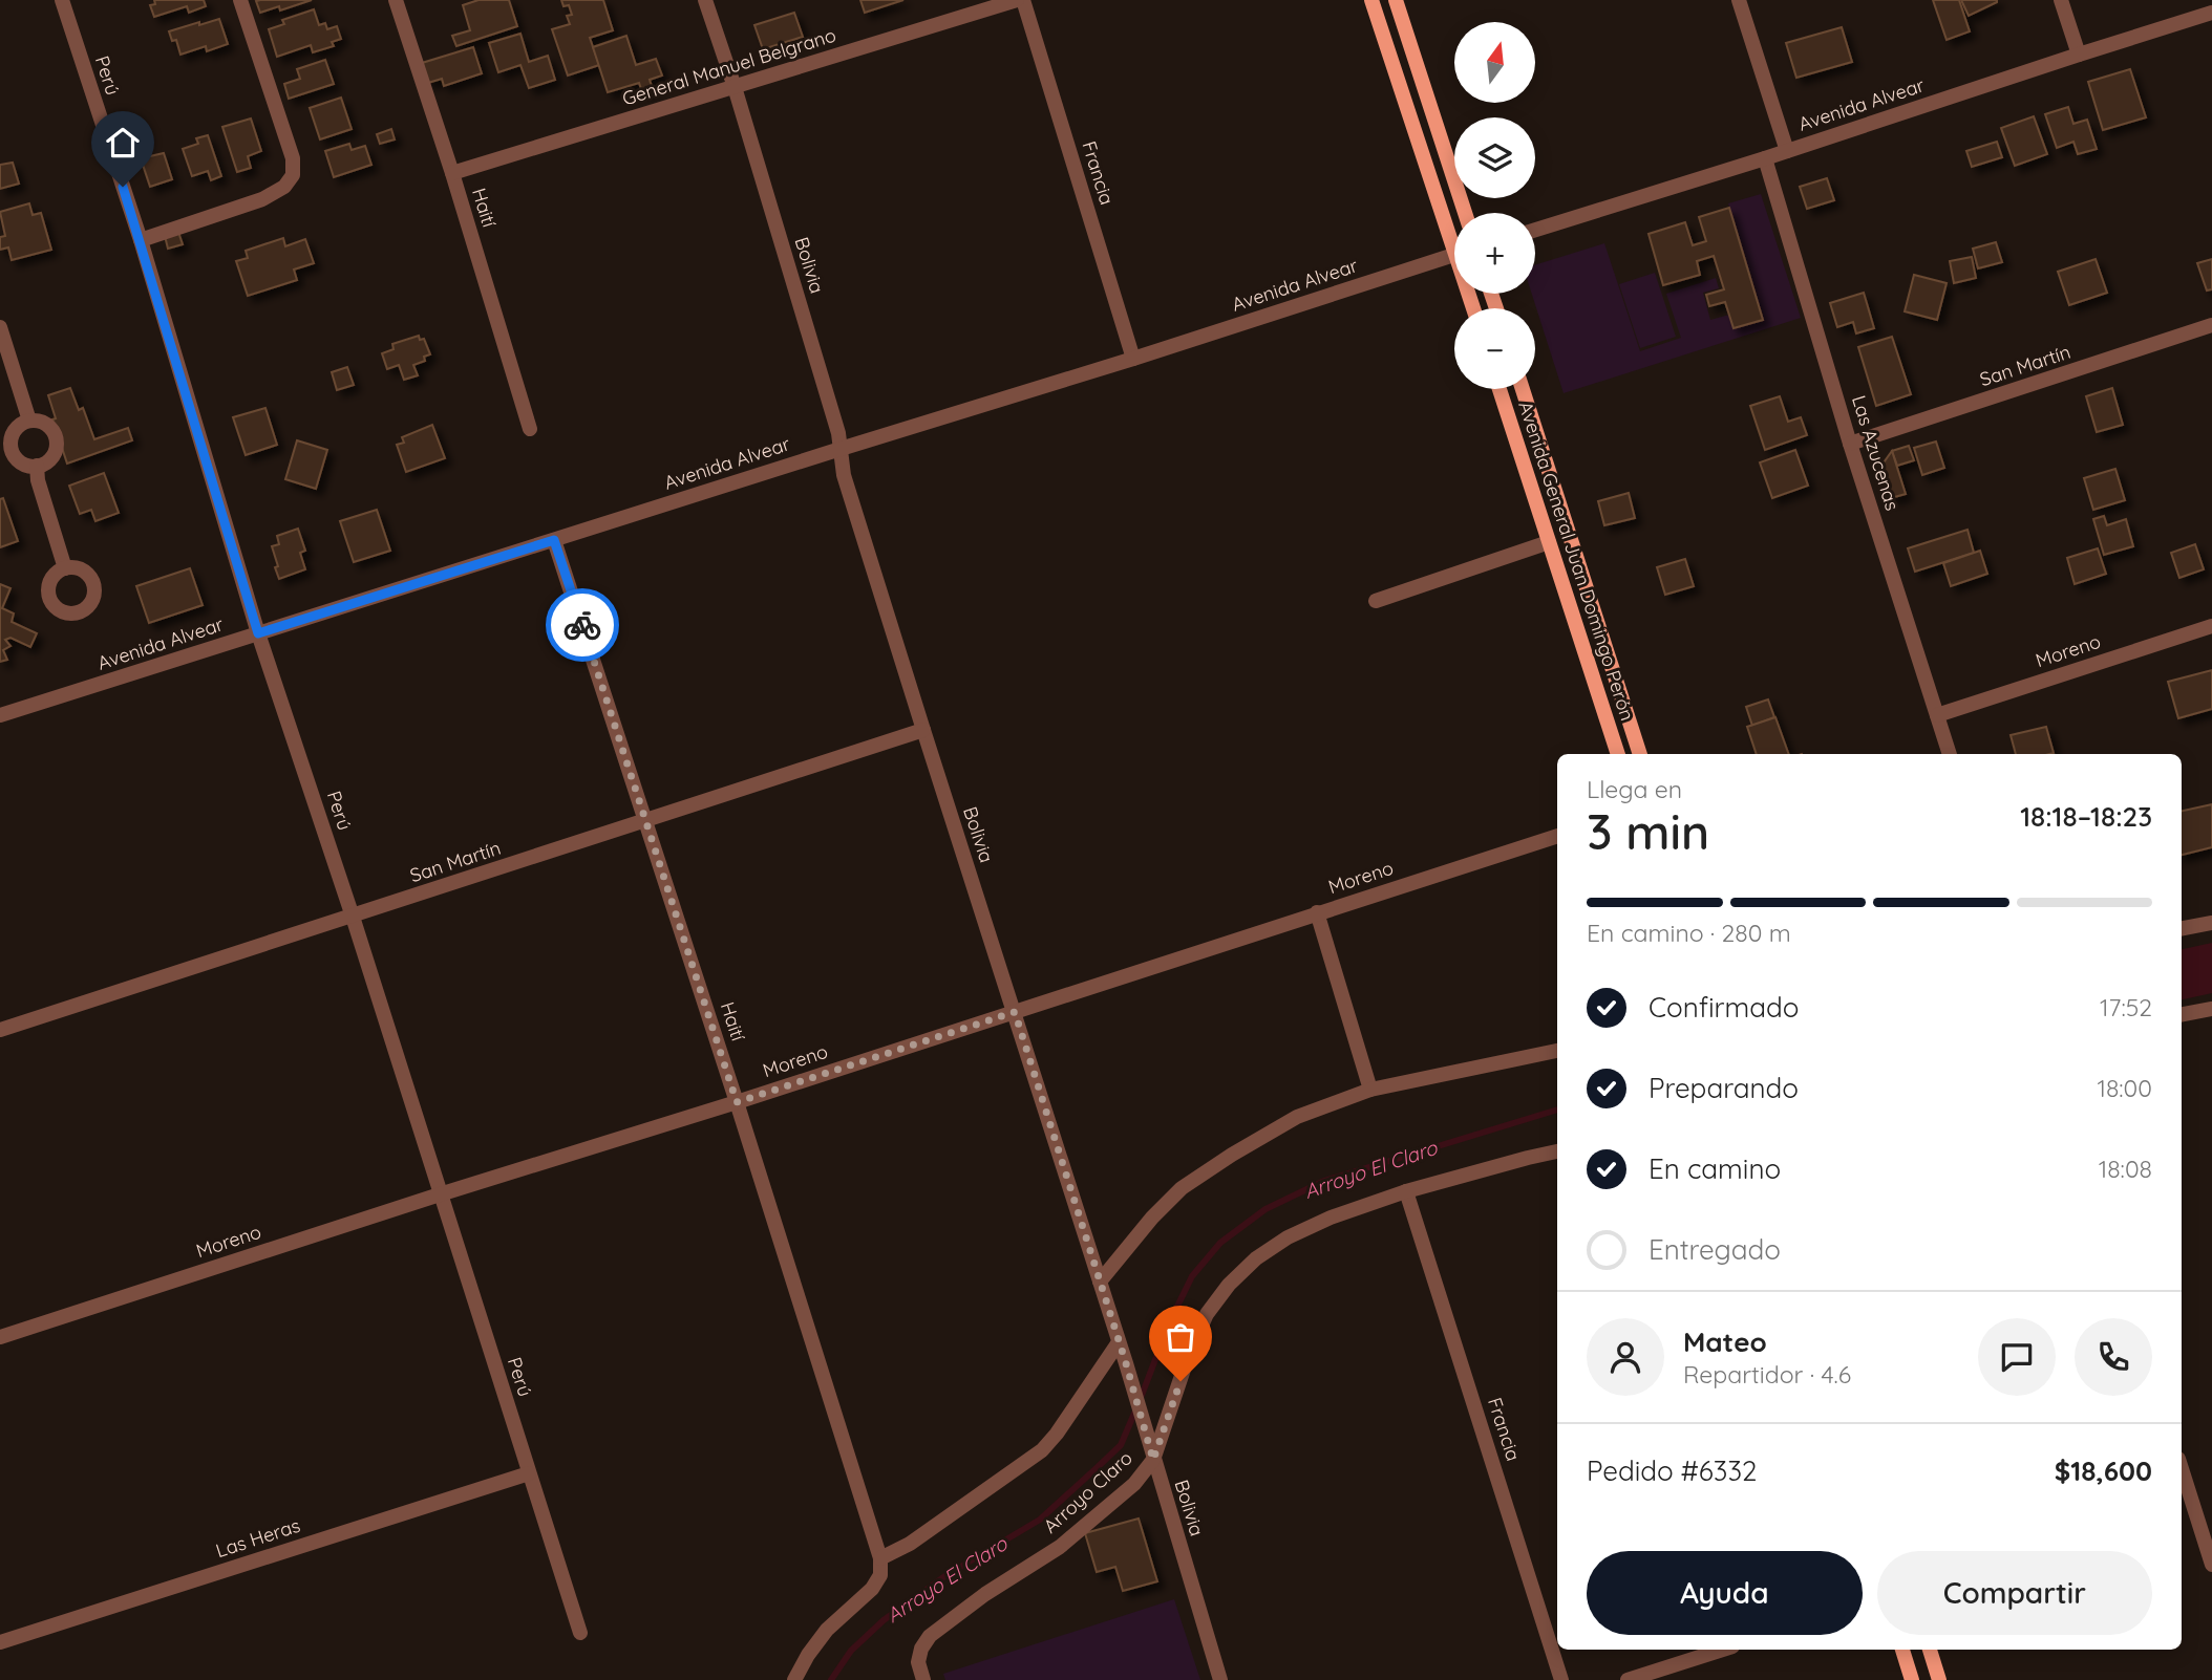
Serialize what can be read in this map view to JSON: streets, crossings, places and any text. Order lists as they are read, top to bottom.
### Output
{
  "streets": {
    "main road": ["Avenida General Juan Domingo Perón"],
    "street": [
      "General Manuel Belgrano",
      "Perú",
      "Avenida Alvear",
      "Francia",
      "Haití",
      "Bolivia",
      "San Martín",
      "Las Azucenas",
      "Moreno",
      "Arroyo Claro",
      "Las Heras"
    ]
  },
  "crossings": [
    ["General Manuel Belgrano", "Haití"],
    ["General Manuel Belgrano", "Bolivia"],
    ["Perú", "Avenida Alvear"],
    ["Perú", "San Martín"],
    ["Perú", "Moreno"],
    ["Perú", "Las Heras"],
    ["Avenida Alvear", "Francia"],
    ["Avenida Alvear", "Haití"],
    ["Avenida Alvear", "Bolivia"],
    ["Avenida Alvear", "Las Azucenas"],
    ["Francia", "Arroyo Claro"],
    ["Haití", "San Martín"],
    ["Haití", "Moreno"],
    ["Bolivia", "San Martín"],
    ["Bolivia", "Moreno"],
    ["Bolivia", "Arroyo Claro"],
    ["San Martín", "Las Azucenas"],
    ["Las Azucenas", "Moreno"]
  ],
  "water": ["Arroyo El Claro"],
  "north": "top",
  "page": {
    "map_buttons": ["+", "−"],
    "heading": ["3 min", "Llega en", "18:18–18:23"],
    "panel": [
      "Mateo",
      "Repartidor · 4.6",
      "Pedido #6332",
      "$18,600"
    ],
    "bar": "En camino · 280 m",
    "list": [
      ["Confirmado", "17:52"],
      ["Preparando", "18:00"],
      ["En camino", "18:08"],
      "Entregado"
    ],
    "buttons": ["Ayuda", "Compartir"]
  }
}
